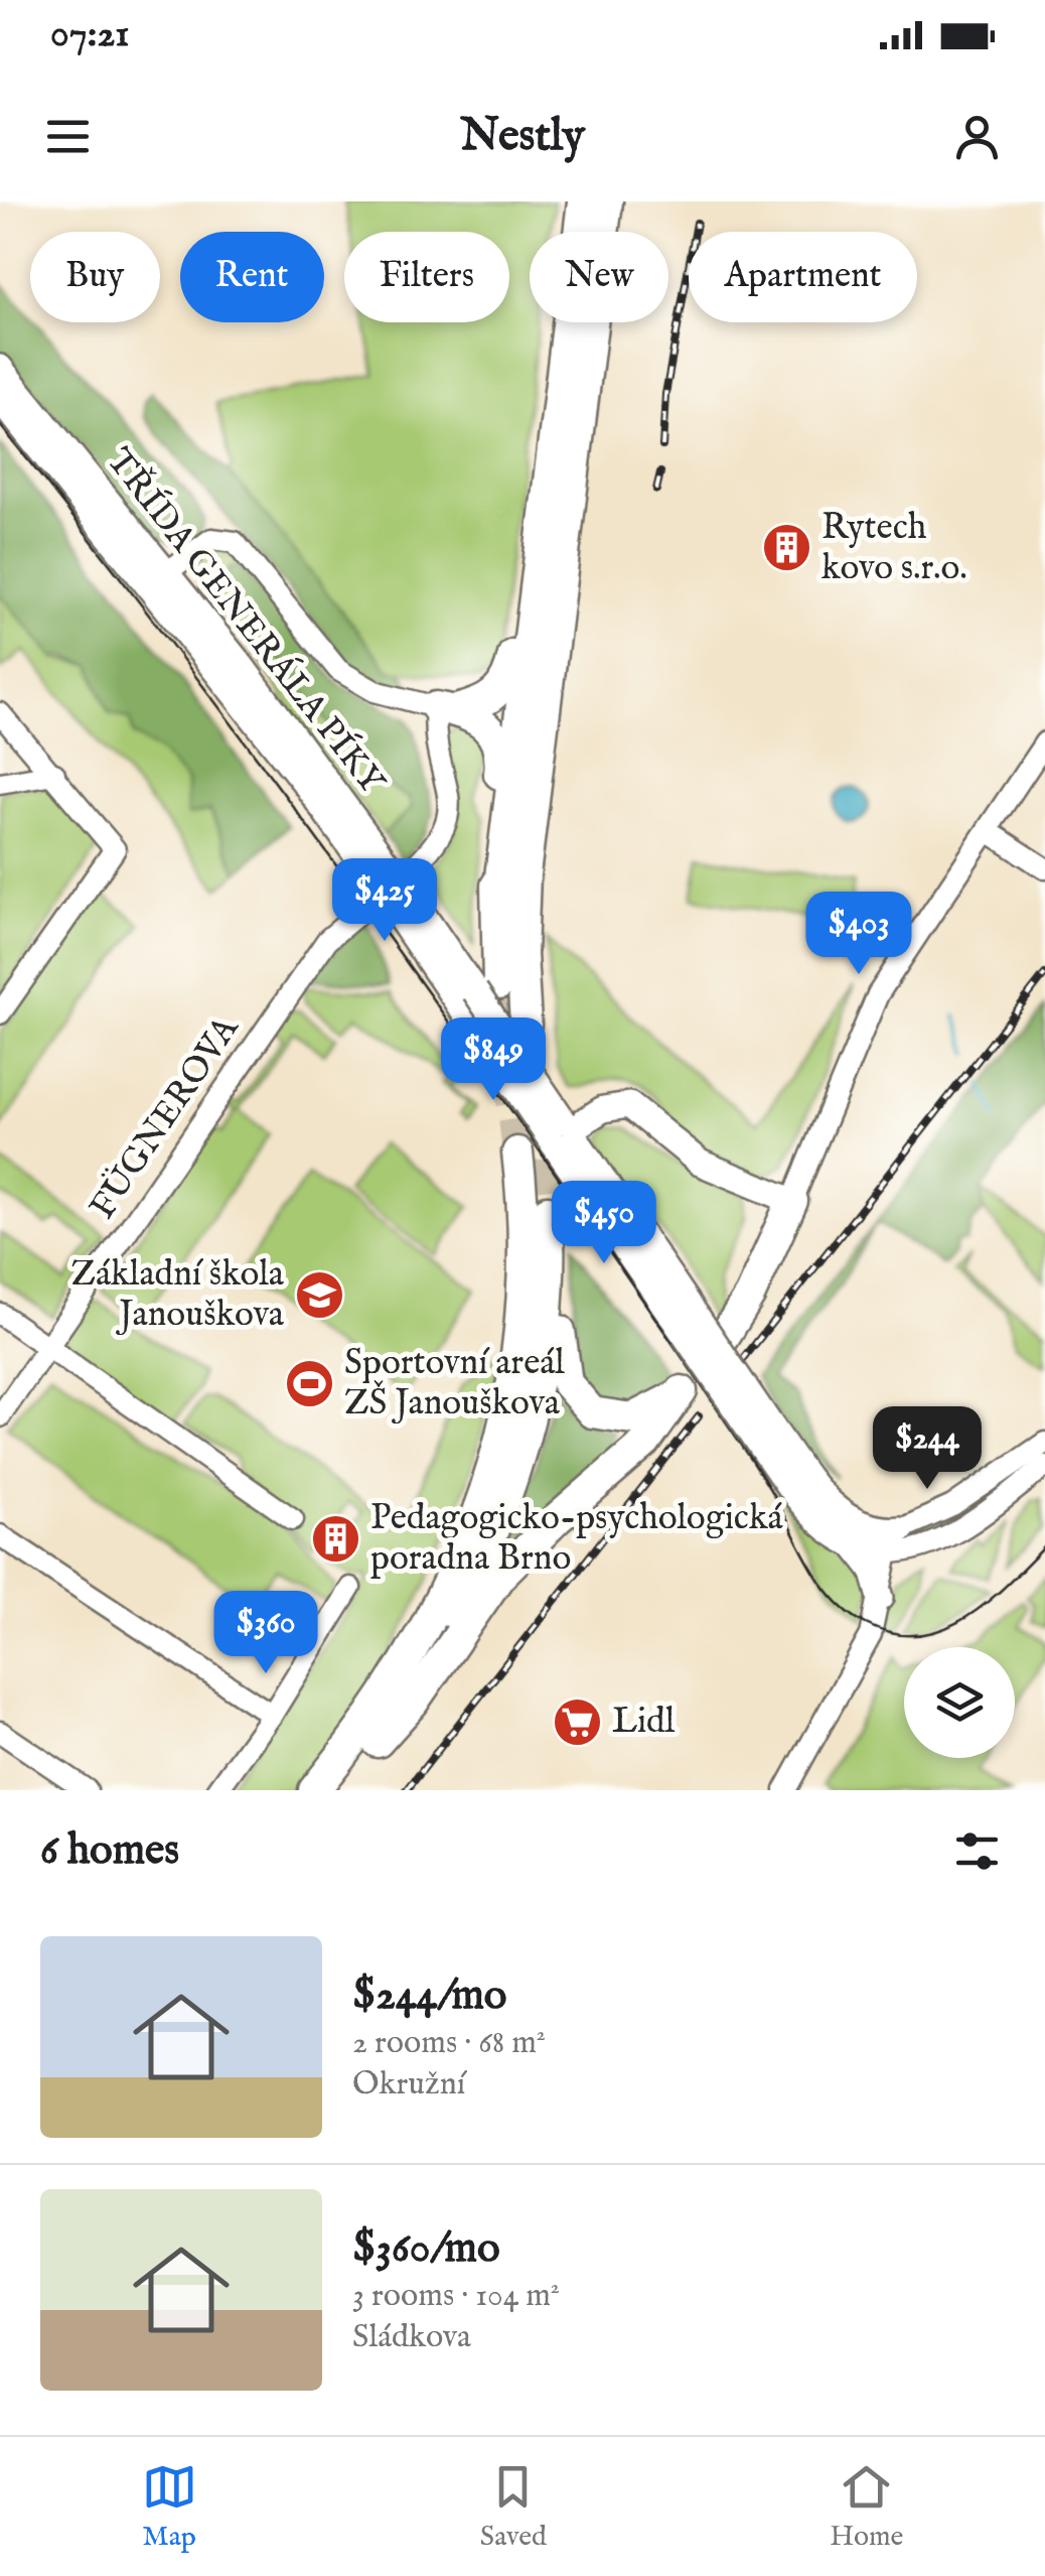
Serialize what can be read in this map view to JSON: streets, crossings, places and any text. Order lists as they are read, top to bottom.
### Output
{
  "streets": {
    "main road": ["TŘÍDA GENERÁLA PÍKY"],
    "street": ["FÜGNEROVA"]
  },
  "crossings": [
    ["TŘÍDA GENERÁLA PÍKY", "FÜGNEROVA"]
  ],
  "places": {
    "building": ["Rytech kovo s.r.o.", "Pedagogicko-psychologická poradna Brno"],
    "school or university": ["Základní škola Janouškova"],
    "sports": ["Sportovní areál ZŠ Janouškova"],
    "supermarket": ["Lidl"]
  },
  "page": {
    "status": "07:21",
    "header": "Nestly",
    "chip": [
      "Buy",
      "Rent",
      "Filters",
      "New",
      "Apartment"
    ],
    "price": [
      "$425",
      "$403",
      "$849",
      "$450",
      "$244",
      "$360"
    ],
    "heading": "6 homes",
    "list": [
      {
        "name": "$244/mo",
        "note": "2 rooms · 68 m² · Okružní"
      },
      {
        "name": "$360/mo",
        "note": "3 rooms · 104 m² · Sládkova"
      }
    ],
    "tabs": ["Map", "Saved", "Home"]
  }
}
